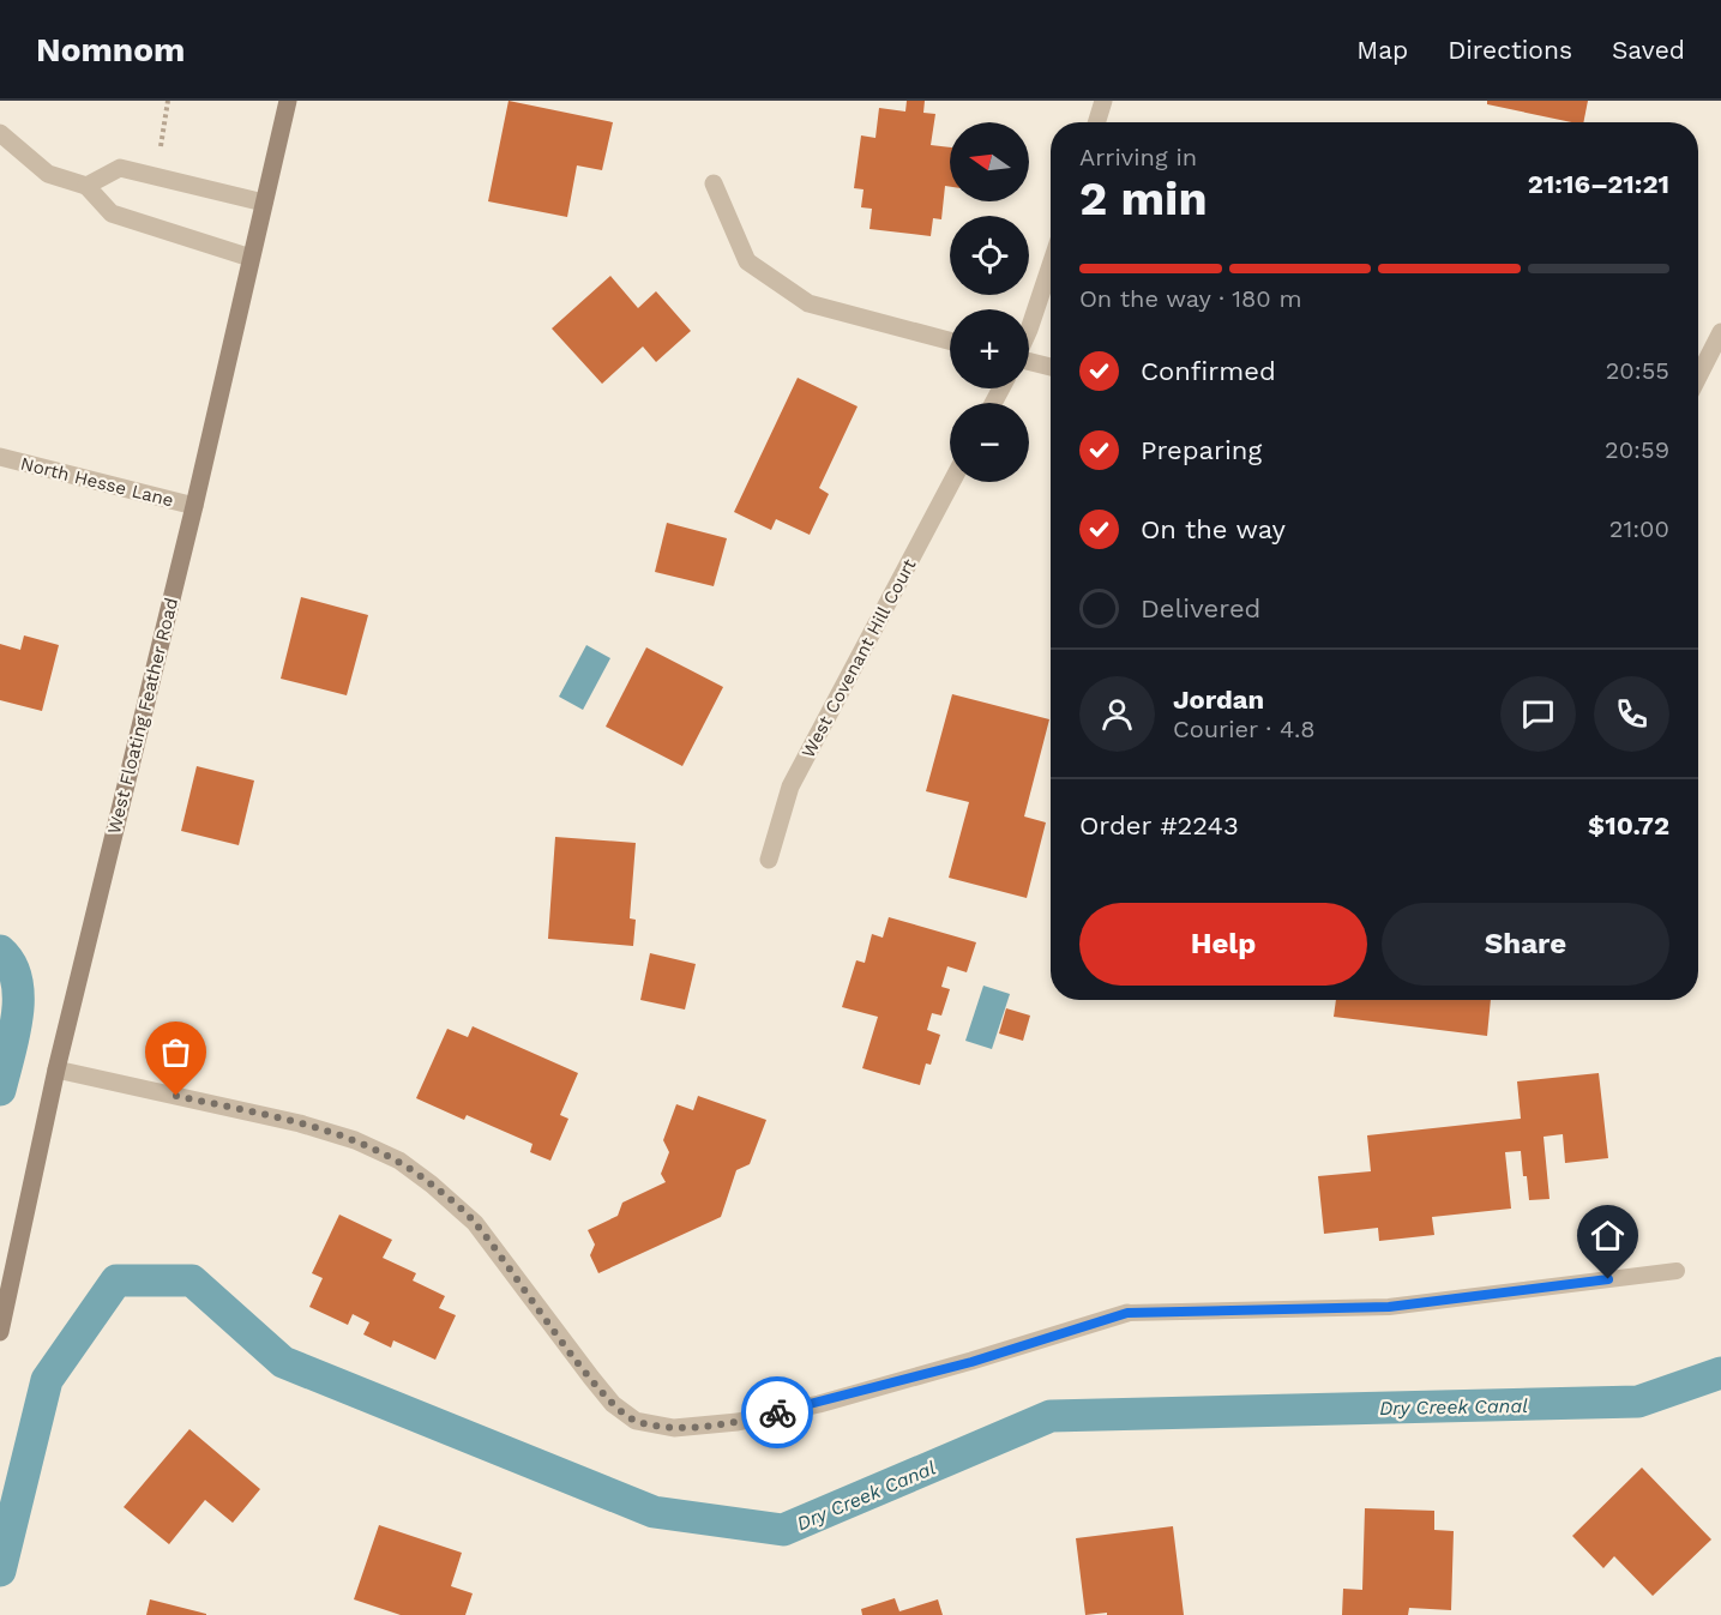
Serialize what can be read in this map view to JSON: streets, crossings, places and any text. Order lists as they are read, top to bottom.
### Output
{
  "streets": {
    "main road": ["West Floating Feather Road"],
    "street": ["North Hesse Lane", "West Covenant Hill Court"]
  },
  "crossings": [
    ["North Hesse Lane", "West Floating Feather Road"]
  ],
  "water": ["Dry Creek Canal"],
  "north": "left",
  "page": {
    "header": "Nomnom",
    "nav": ["Map", "Directions", "Saved"],
    "map_buttons": ["+", "−"],
    "heading": ["2 min", "Arriving in", "21:16–21:21"],
    "panel": [
      "Jordan",
      "Courier · 4.8",
      "Order #2243",
      "$10.72"
    ],
    "bar": "On the way · 180 m",
    "list": [
      ["Confirmed", "20:55"],
      ["Preparing", "20:59"],
      ["On the way", "21:00"],
      "Delivered"
    ],
    "buttons": ["Help", "Share"]
  }
}
